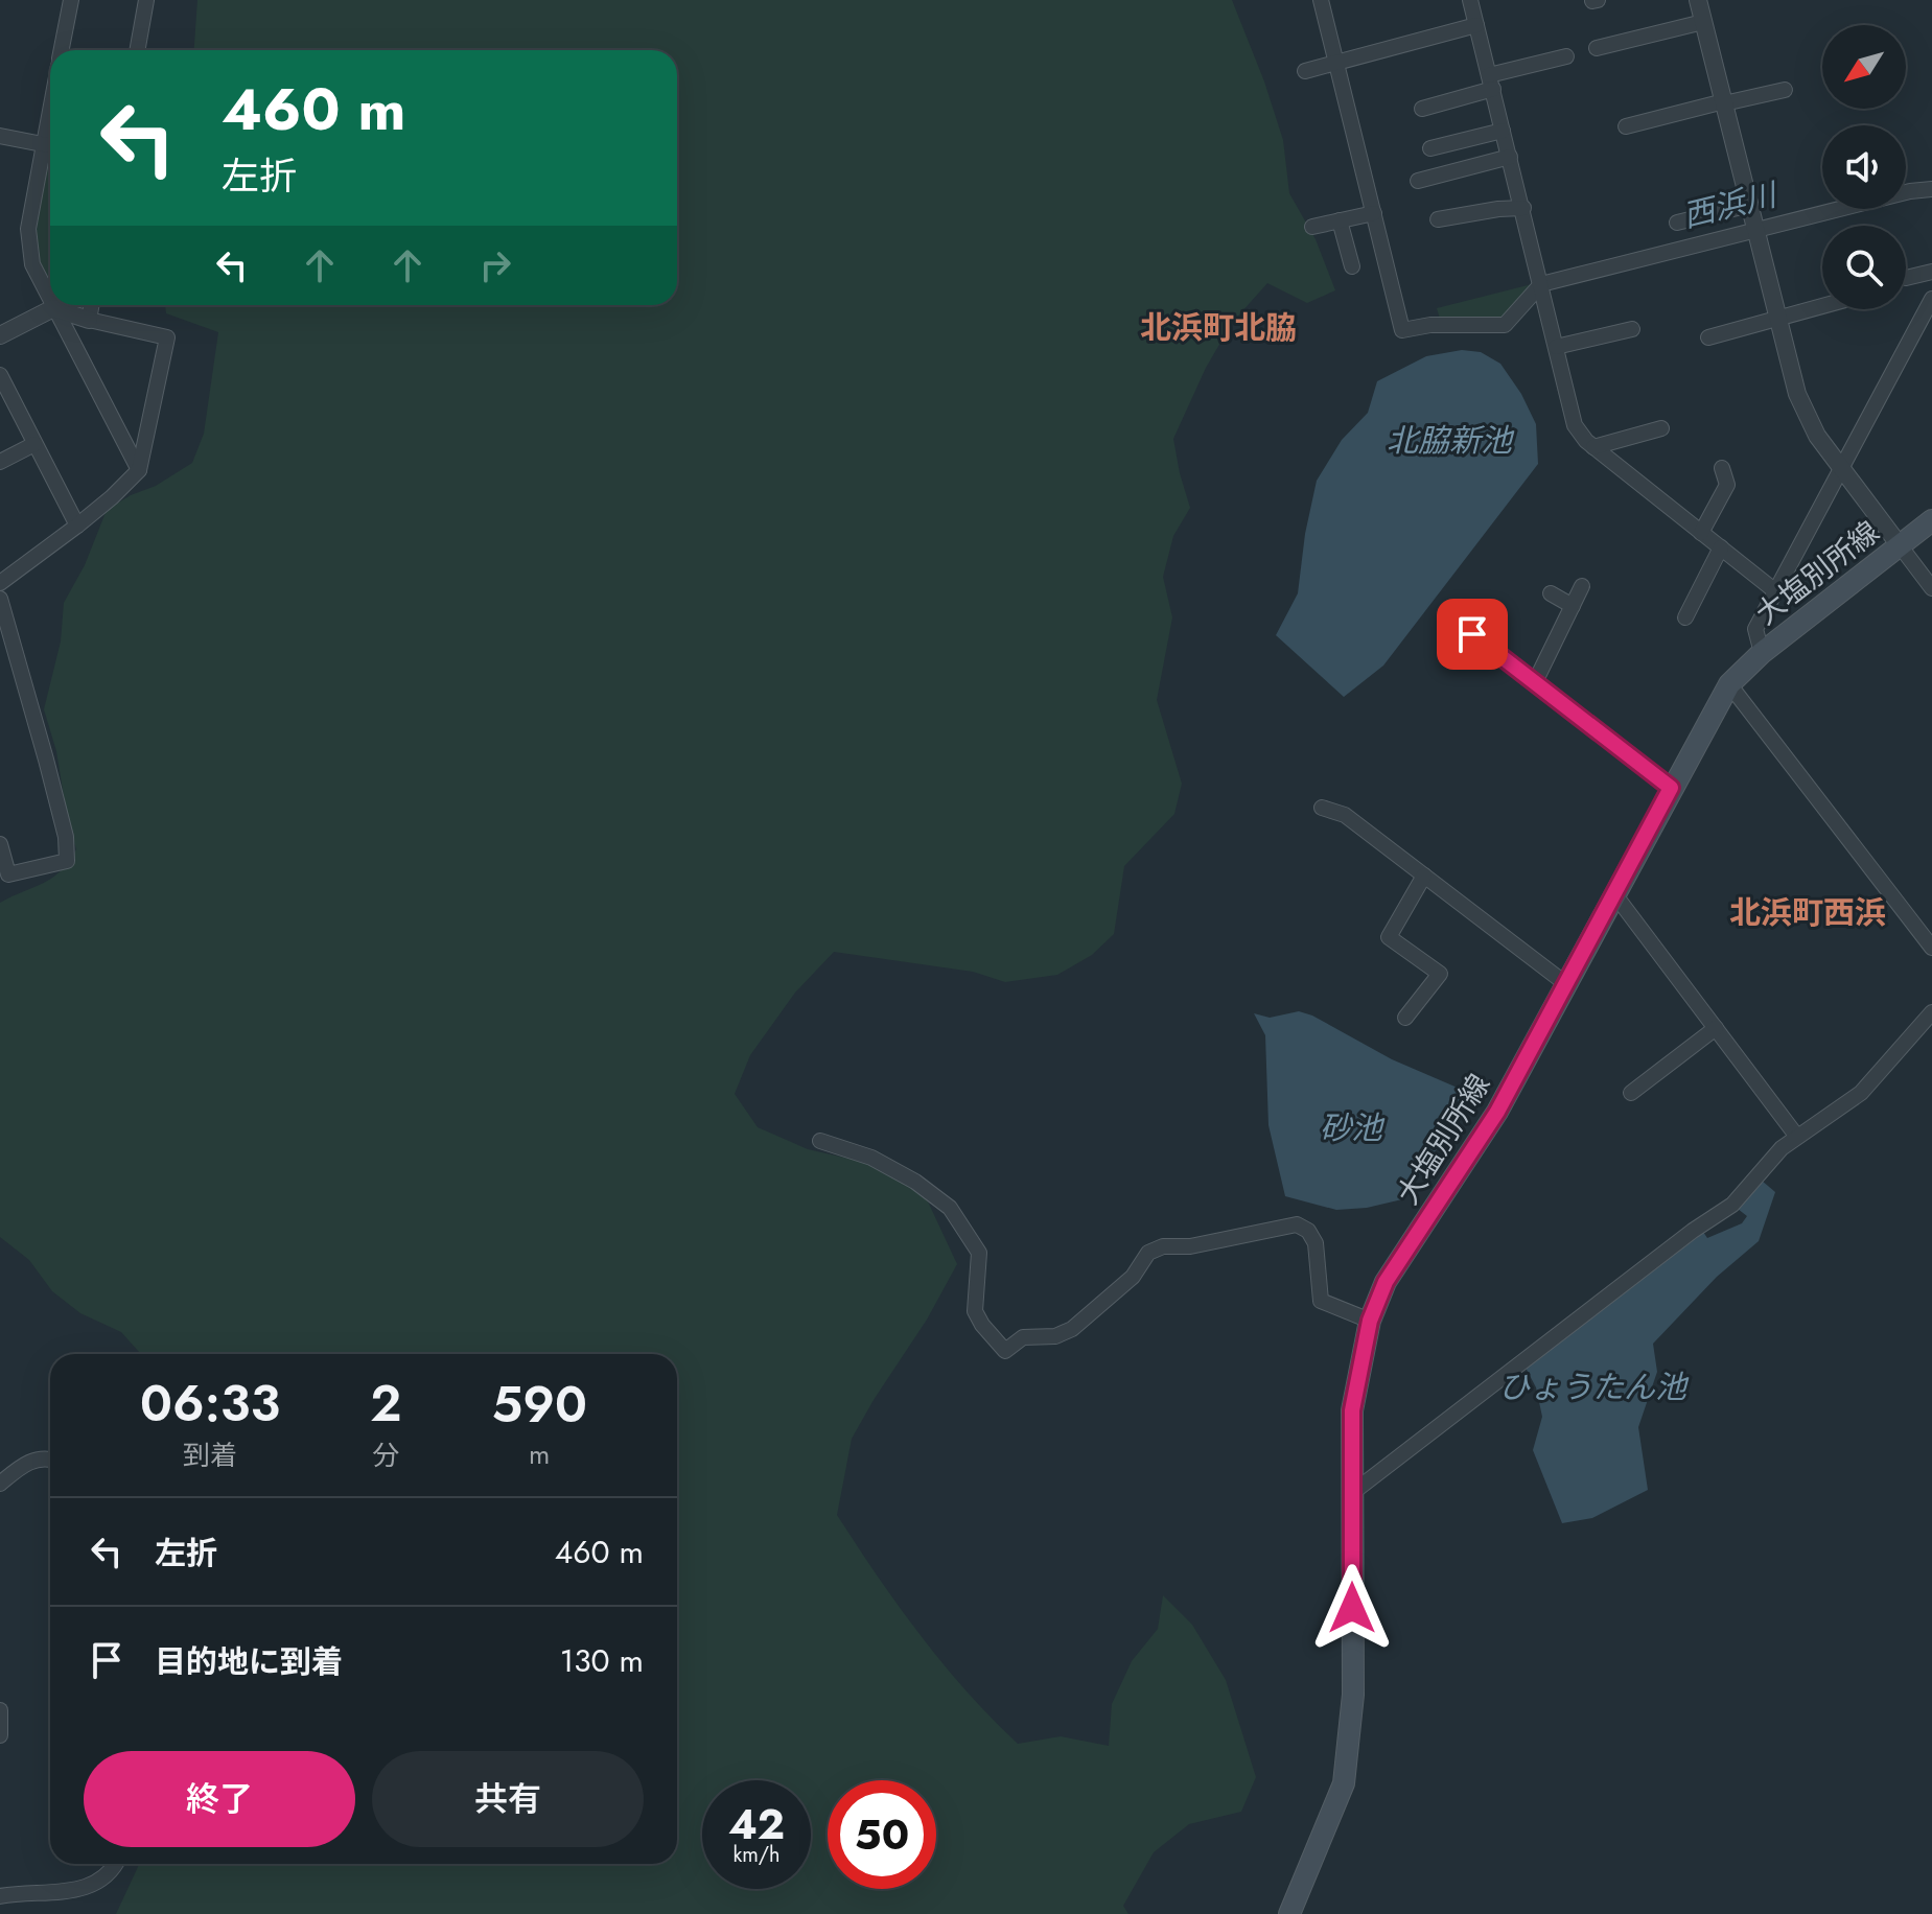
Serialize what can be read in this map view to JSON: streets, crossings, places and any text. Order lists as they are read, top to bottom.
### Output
{
  "streets": {
    "main road": ["大塩別所線"]
  },
  "districts": ["北浜町北脇", "北浜町西浜"],
  "water": [
    "西浜川",
    "北脇新池",
    "砂池",
    "ひょうたん池"
  ],
  "north": "bottom left",
  "page": {
    "turn": ["460 m", "左折"],
    "eta": [
      "06:33",
      "到着",
      "2",
      "分",
      "590",
      "m"
    ],
    "list": [
      {
        "name": "左折",
        "value": "460 m"
      },
      {
        "name": "目的地に到着",
        "value": "130 m"
      }
    ],
    "buttons": ["終了", "共有"],
    "speed": "42 km/h",
    "limit": "50"
  }
}
